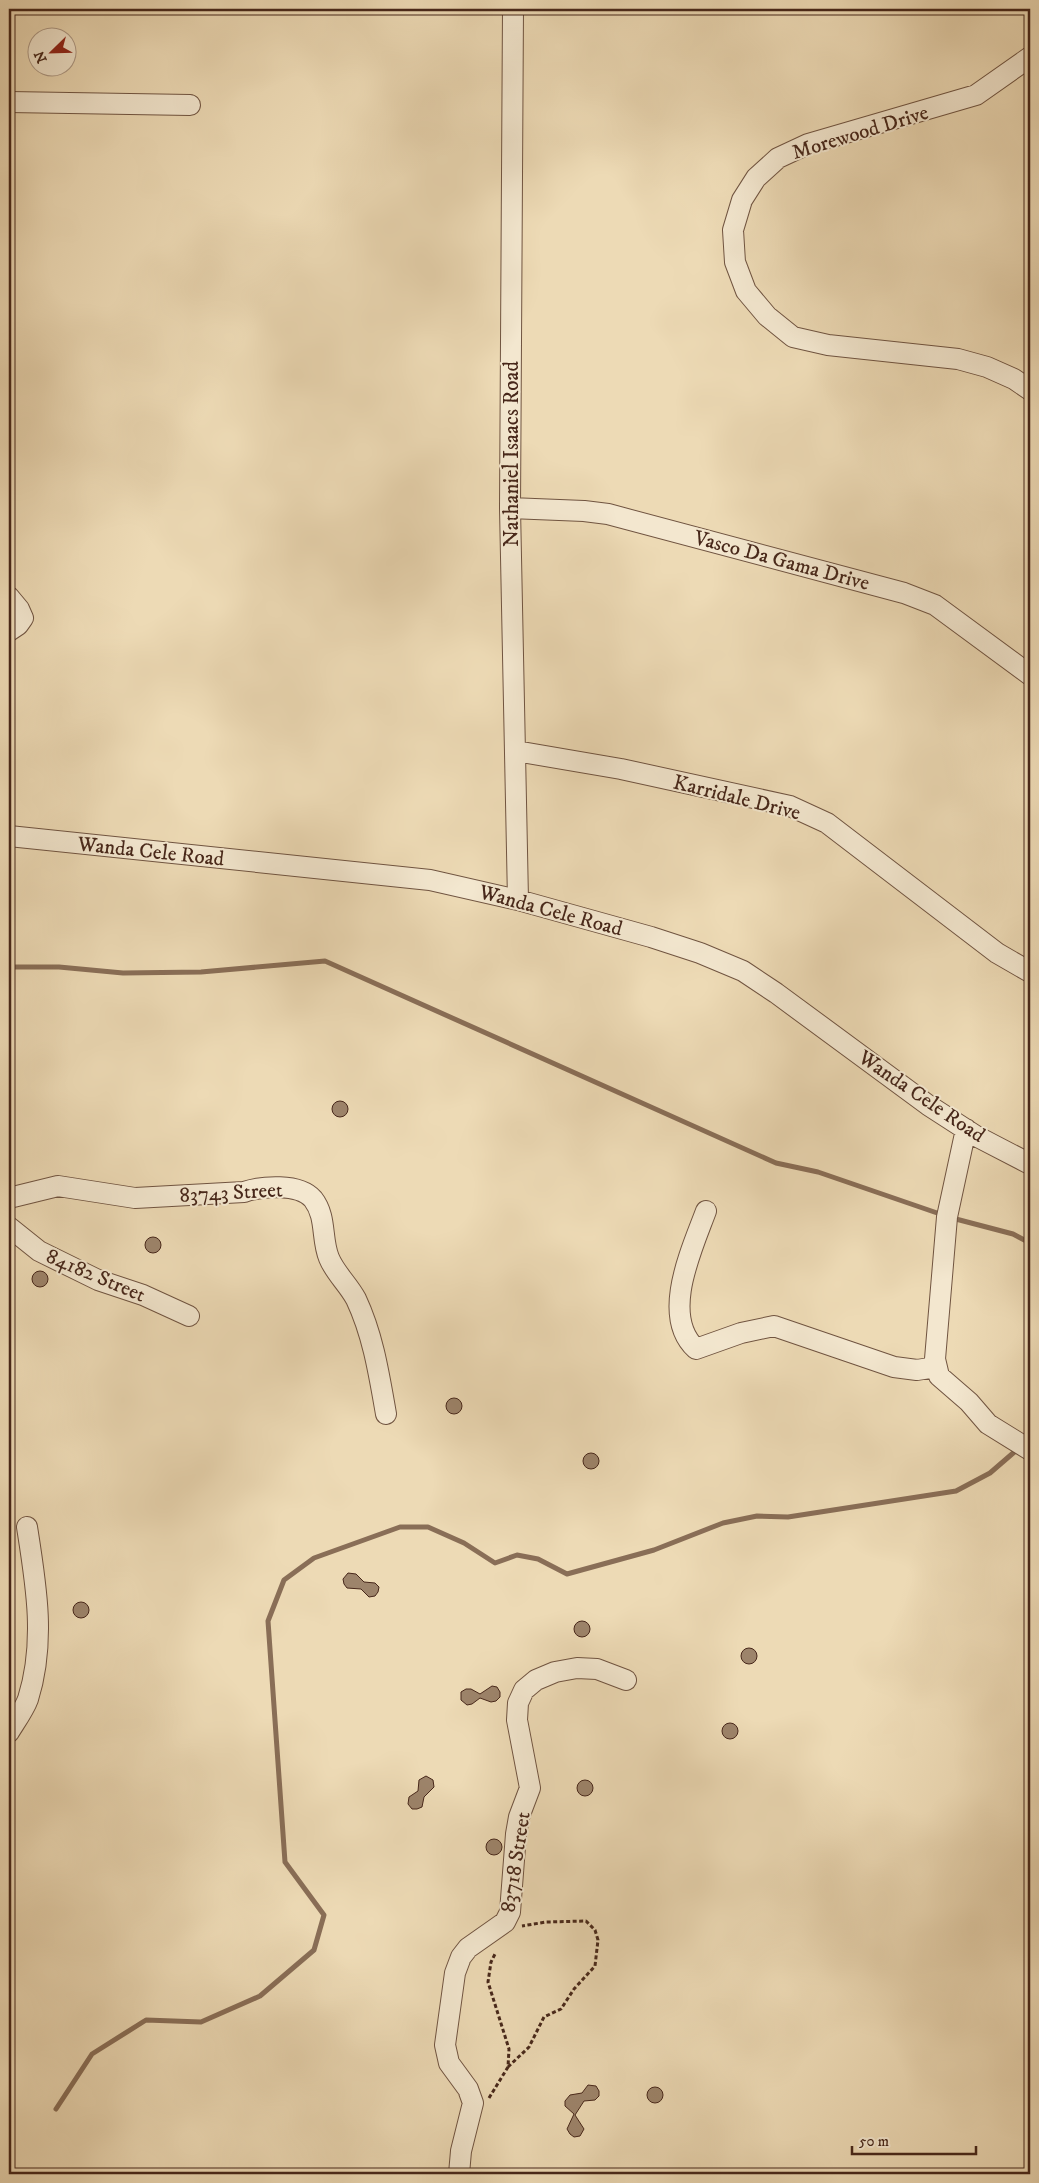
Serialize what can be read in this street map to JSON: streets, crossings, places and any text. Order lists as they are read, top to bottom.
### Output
{
  "streets": {
    "street": [
      "Morewood Drive",
      "Nathaniel Isaacs Road",
      "Vasco Da Gama Drive",
      "Karridale Drive",
      "Wanda Cele Road",
      "83743 Street",
      "84182 Street",
      "83718 Street"
    ]
  },
  "crossings": [
    ["Nathaniel Isaacs Road", "Vasco Da Gama Drive"],
    ["Nathaniel Isaacs Road", "Karridale Drive"],
    ["Nathaniel Isaacs Road", "Wanda Cele Road"]
  ],
  "scale_bar": "50 m",
  "north": "bottom left"
}
